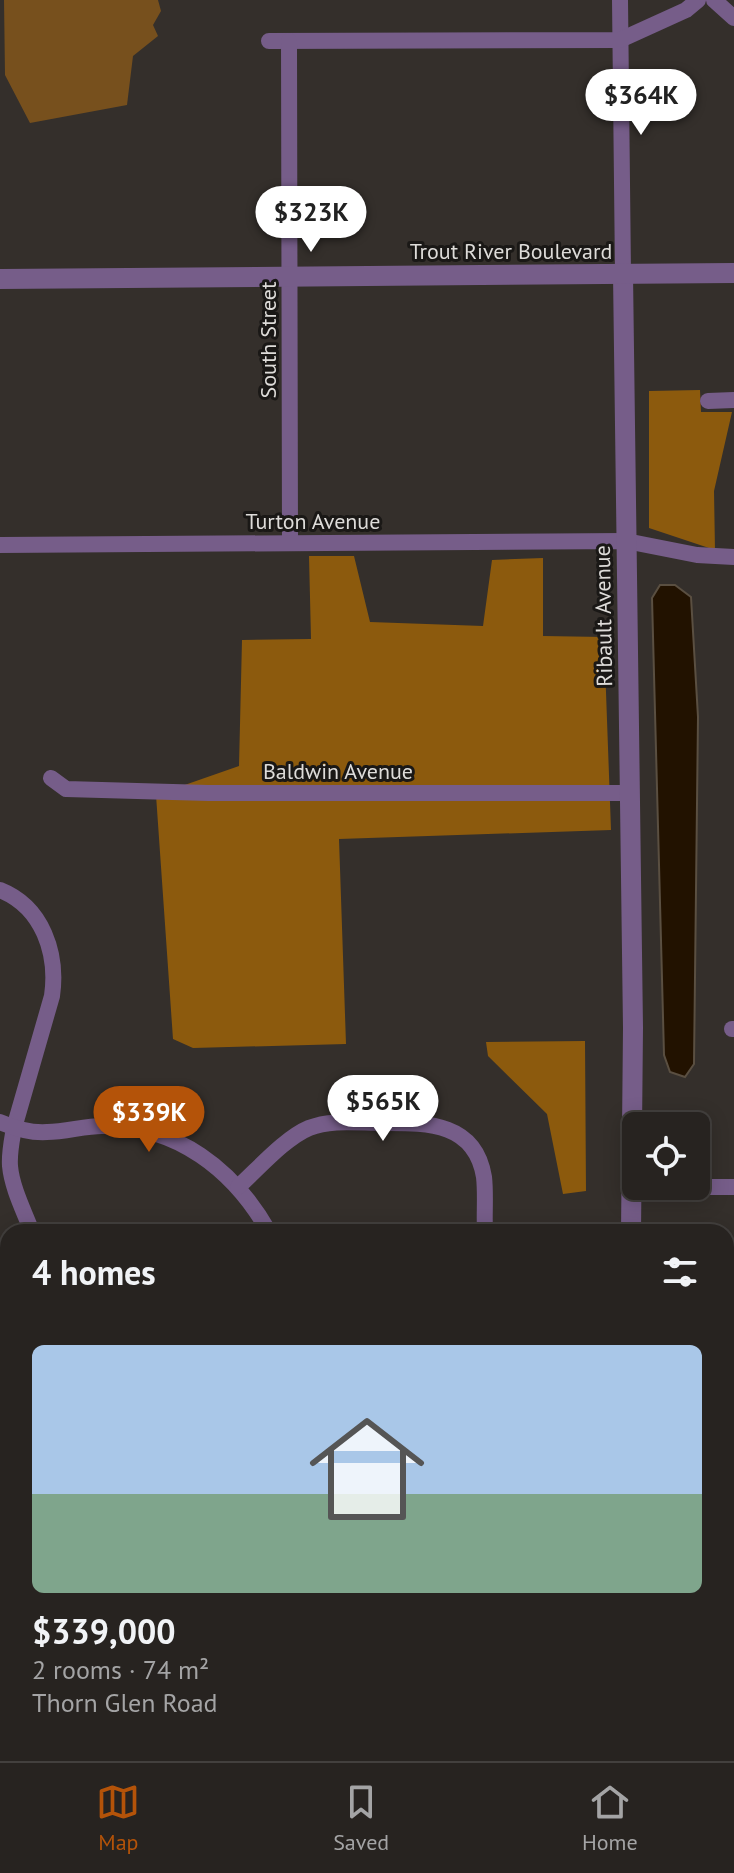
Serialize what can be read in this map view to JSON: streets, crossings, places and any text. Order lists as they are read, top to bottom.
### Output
{
  "streets": {
    "street": [
      "Trout River Boulevard",
      "South Street",
      "Turton Avenue",
      "Ribault Avenue",
      "Baldwin Avenue"
    ]
  },
  "crossings": [
    ["Trout River Boulevard", "South Street"],
    ["Trout River Boulevard", "Ribault Avenue"],
    ["South Street", "Turton Avenue"],
    ["Turton Avenue", "Ribault Avenue"],
    ["Ribault Avenue", "Baldwin Avenue"]
  ],
  "page": {
    "price": [
      "$364K",
      "$323K",
      "$565K",
      "$339K"
    ],
    "heading": "4 homes",
    "list": [
      {
        "name": "$339,000",
        "note": "2 rooms · 74 m² · Thorn Glen Road"
      }
    ],
    "tabs": ["Map", "Saved", "Home"]
  }
}
